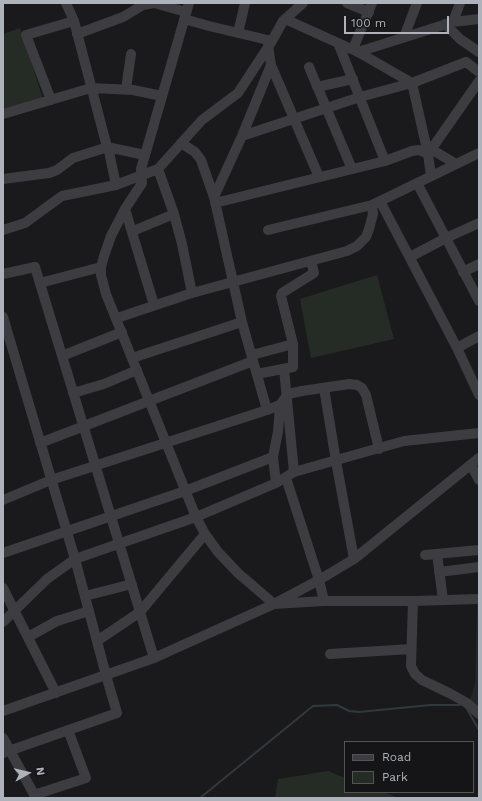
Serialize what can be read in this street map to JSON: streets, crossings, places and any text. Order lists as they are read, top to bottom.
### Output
{
  "legend": ["Road", "Park"],
  "scale_bar": "100 m",
  "north": "right"
}
